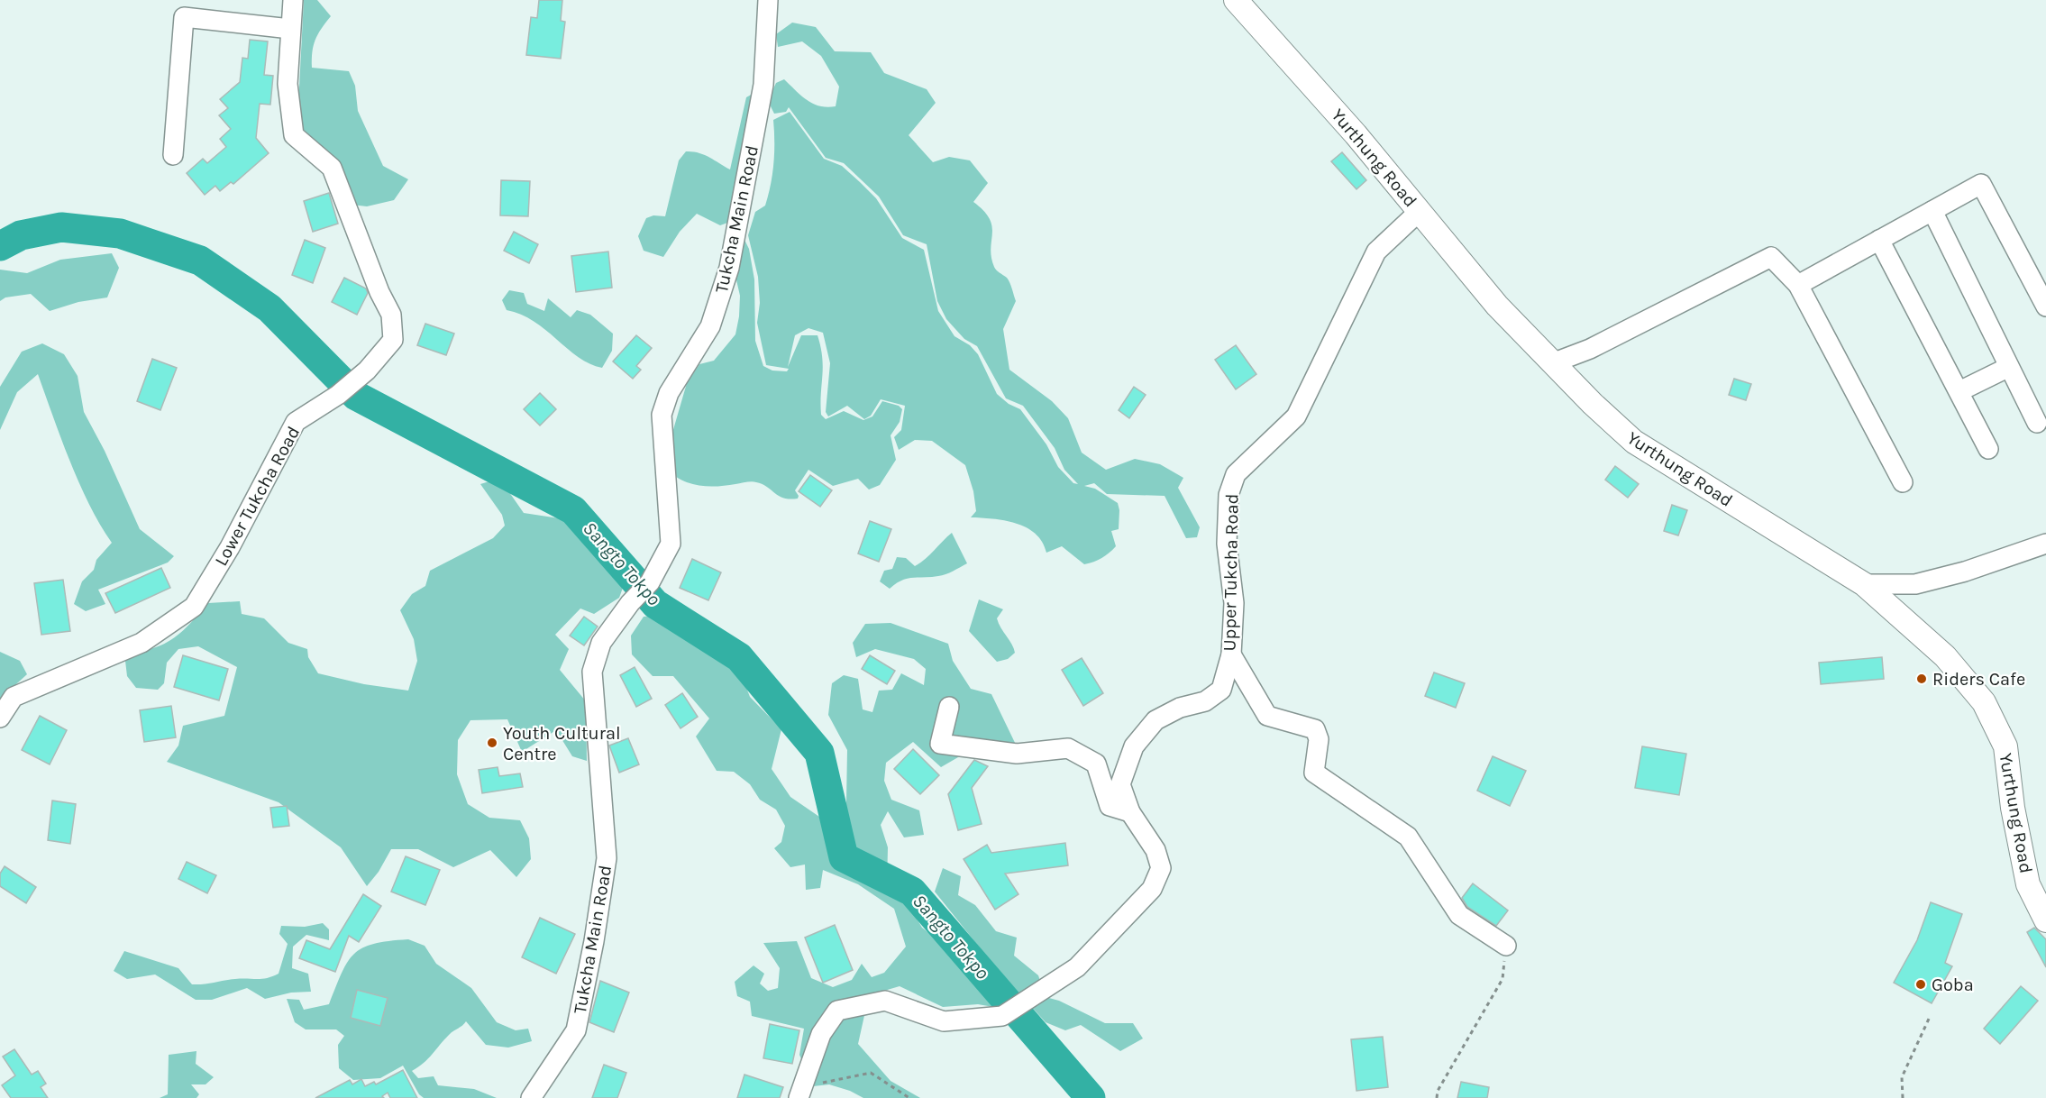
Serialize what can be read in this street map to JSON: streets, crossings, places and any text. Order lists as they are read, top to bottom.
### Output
{
  "streets": {
    "main road": ["Yurthung Road"],
    "street": ["Tukcha Main Road", "Lower Tukcha Road", "Upper Tukcha Road"]
  },
  "crossings": [
    ["Yurthung Road", "Upper Tukcha Road"]
  ],
  "water": ["Sangto Tokpo"],
  "places": ["Riders Cafe", "Youth Cultural Centre", "Goba"]
}
